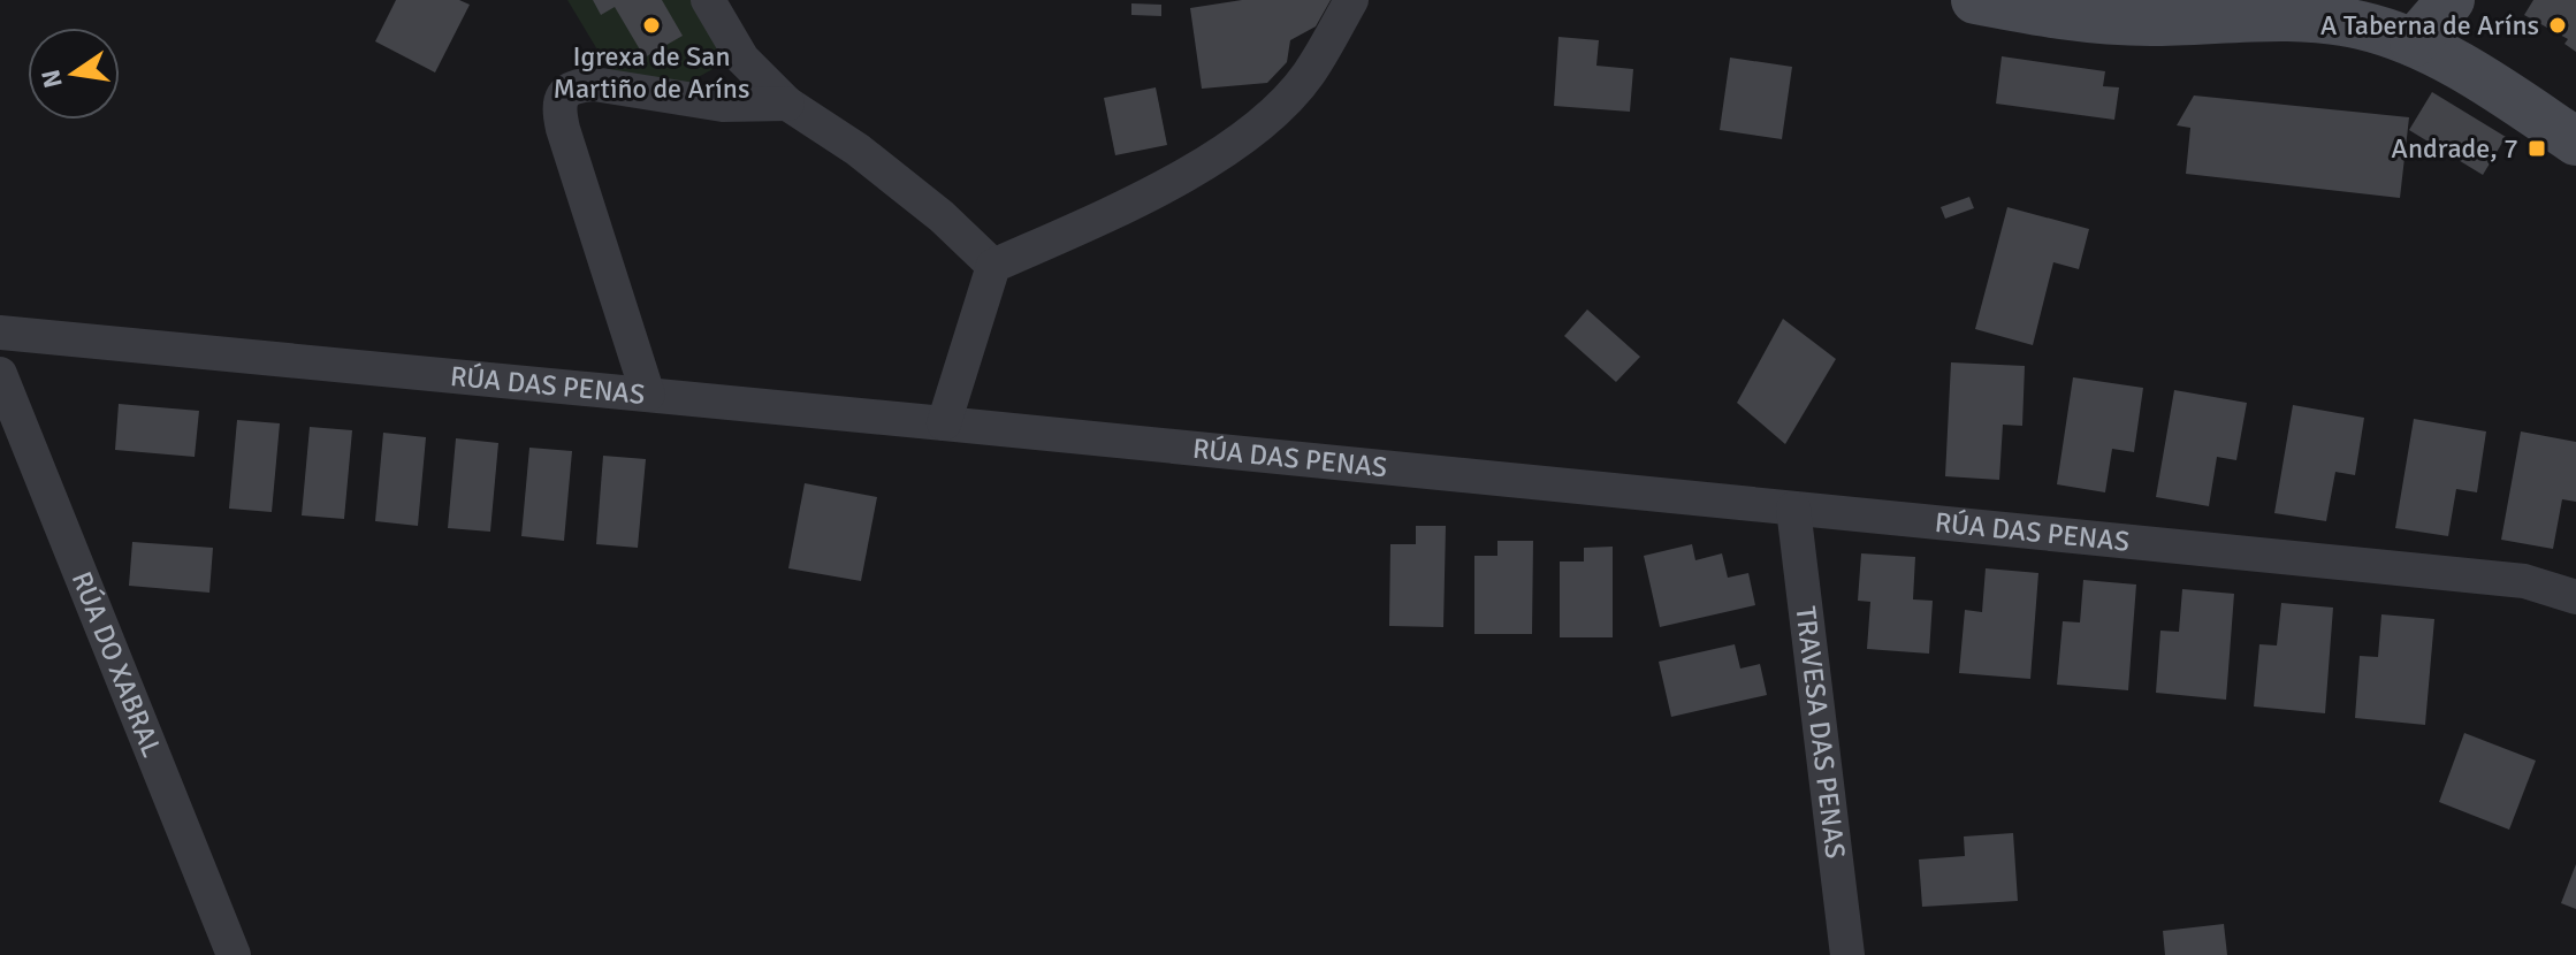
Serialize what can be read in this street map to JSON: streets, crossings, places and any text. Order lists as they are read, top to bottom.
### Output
{
  "streets": {
    "street": ["RÚA DAS PENAS", "RÚA DO XABRAL", "TRAVESA DAS PENAS"]
  },
  "crossings": [
    ["RÚA DAS PENAS", "TRAVESA DAS PENAS"]
  ],
  "places": {
    "other": ["Igrexa de San Martiño de Aríns", "A Taberna de Aríns"],
    "transit": ["Andrade, 7"]
  },
  "north": "left"
}
